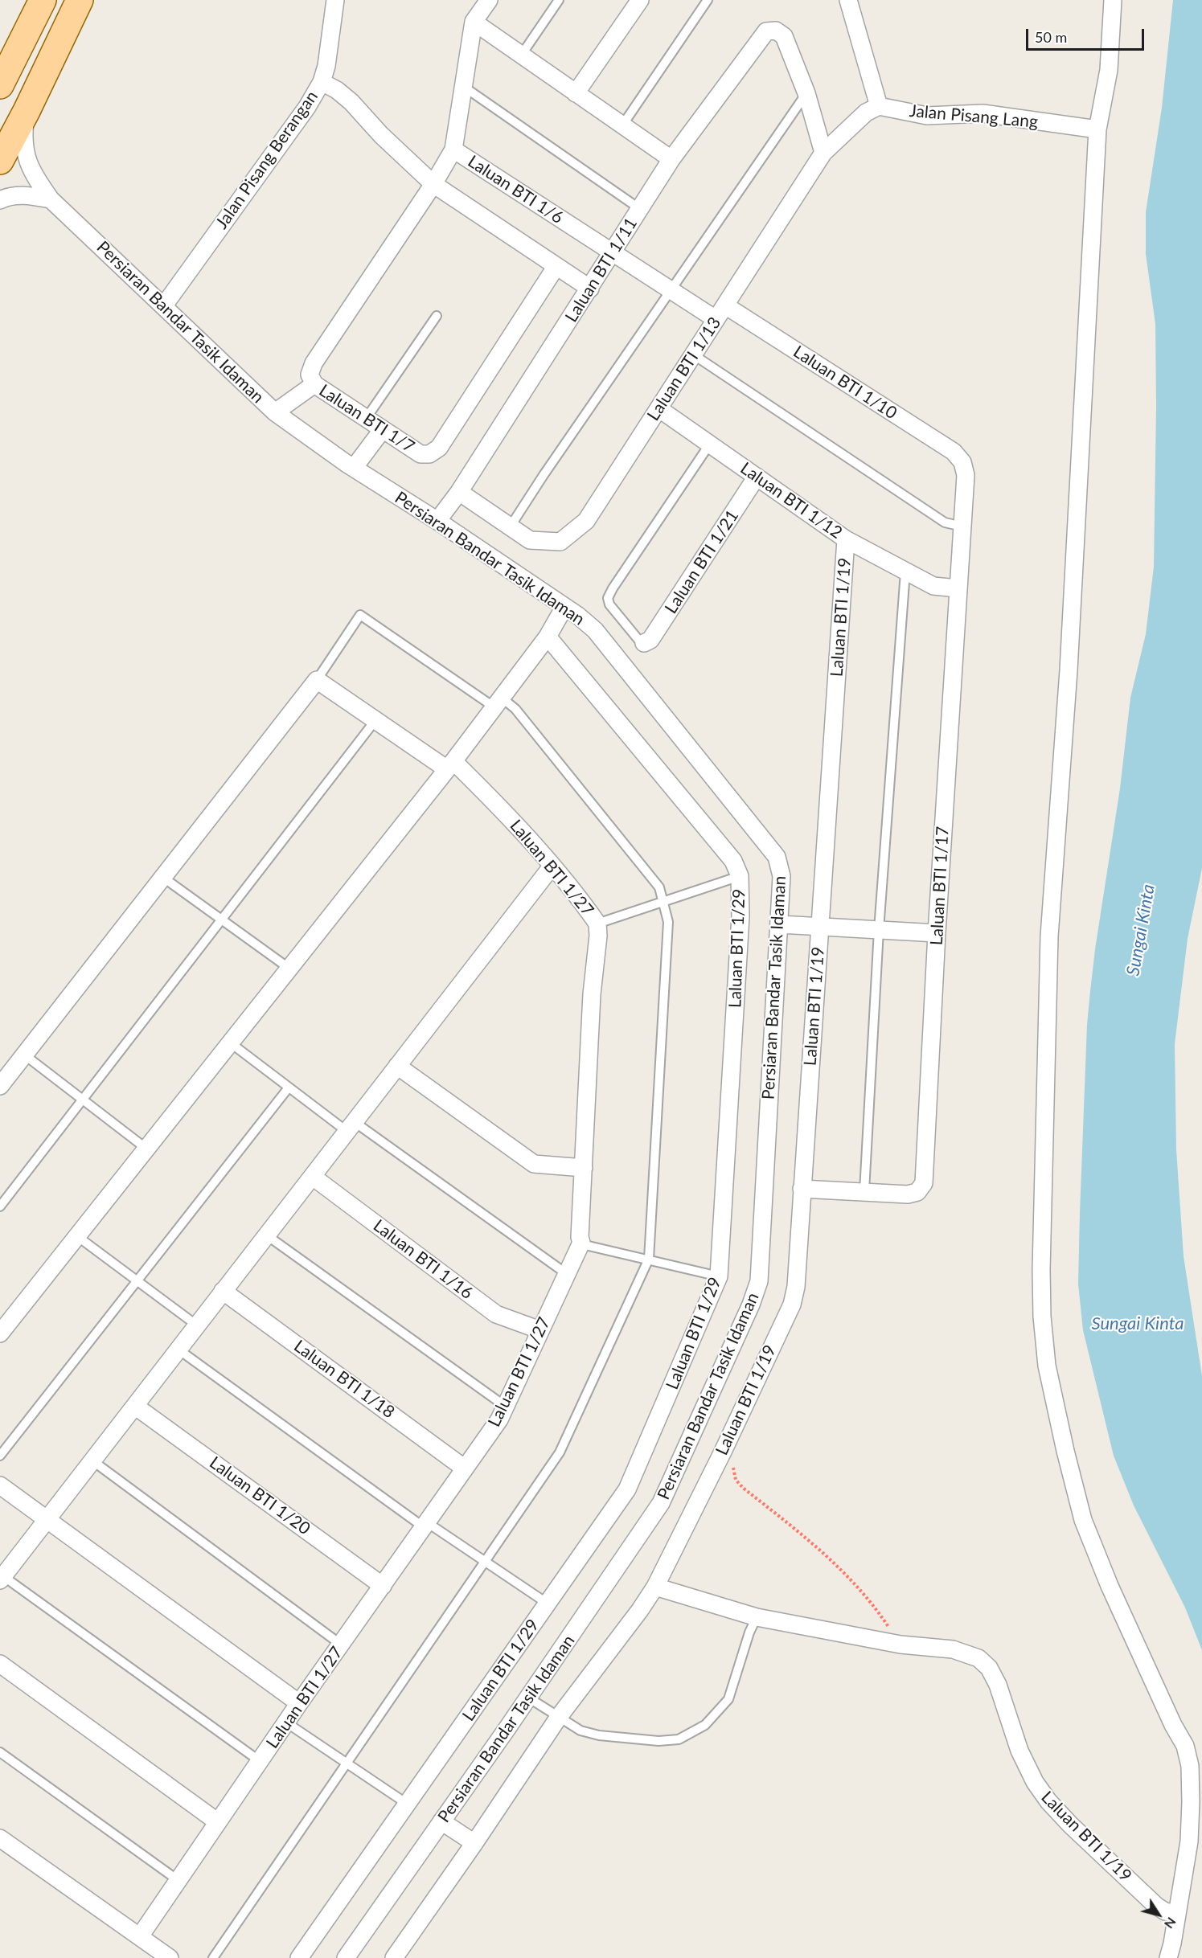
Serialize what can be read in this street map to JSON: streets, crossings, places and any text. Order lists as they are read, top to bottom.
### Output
{
  "streets": {
    "street": [
      "Jalan Pisang Lang",
      "Jalan Pisang Berangan",
      "Laluan BTI 1/6",
      "Laluan BTI 1/11",
      "Persiaran Bandar Tasik Idaman",
      "Laluan BTI 1/13",
      "Laluan BTI 1/10",
      "Laluan BTI 1/7",
      "Laluan BTI 1/12",
      "Laluan BTI 1/21",
      "Laluan BTI 1/19",
      "Laluan BTI 1/27",
      "Laluan BTI 1/17",
      "Laluan BTI 1/29",
      "Laluan BTI 1/16",
      "Laluan BTI 1/18",
      "Laluan BTI 1/20"
    ]
  },
  "crossings": [
    ["Jalan Pisang Lang", "Laluan BTI 1/13"],
    ["Jalan Pisang Berangan", "Persiaran Bandar Tasik Idaman"],
    ["Laluan BTI 1/6", "Laluan BTI 1/11"],
    ["Laluan BTI 1/6", "Laluan BTI 1/13"],
    ["Laluan BTI 1/6", "Laluan BTI 1/7"],
    ["Laluan BTI 1/11", "Persiaran Bandar Tasik Idaman"],
    ["Laluan BTI 1/11", "Laluan BTI 1/13"],
    ["Laluan BTI 1/13", "Laluan BTI 1/10"],
    ["Laluan BTI 1/13", "Laluan BTI 1/12"],
    ["Laluan BTI 1/10", "Laluan BTI 1/17"],
    ["Laluan BTI 1/12", "Laluan BTI 1/21"],
    ["Laluan BTI 1/12", "Laluan BTI 1/19"],
    ["Laluan BTI 1/12", "Laluan BTI 1/17"],
    ["Laluan BTI 1/19", "Laluan BTI 1/17"],
    ["Laluan BTI 1/27", "Laluan BTI 1/16"],
    ["Laluan BTI 1/27", "Laluan BTI 1/18"],
    ["Laluan BTI 1/27", "Laluan BTI 1/20"]
  ],
  "water": ["Sungai Kinta"],
  "scale_bar": "50 m",
  "north": "bottom right"
}
